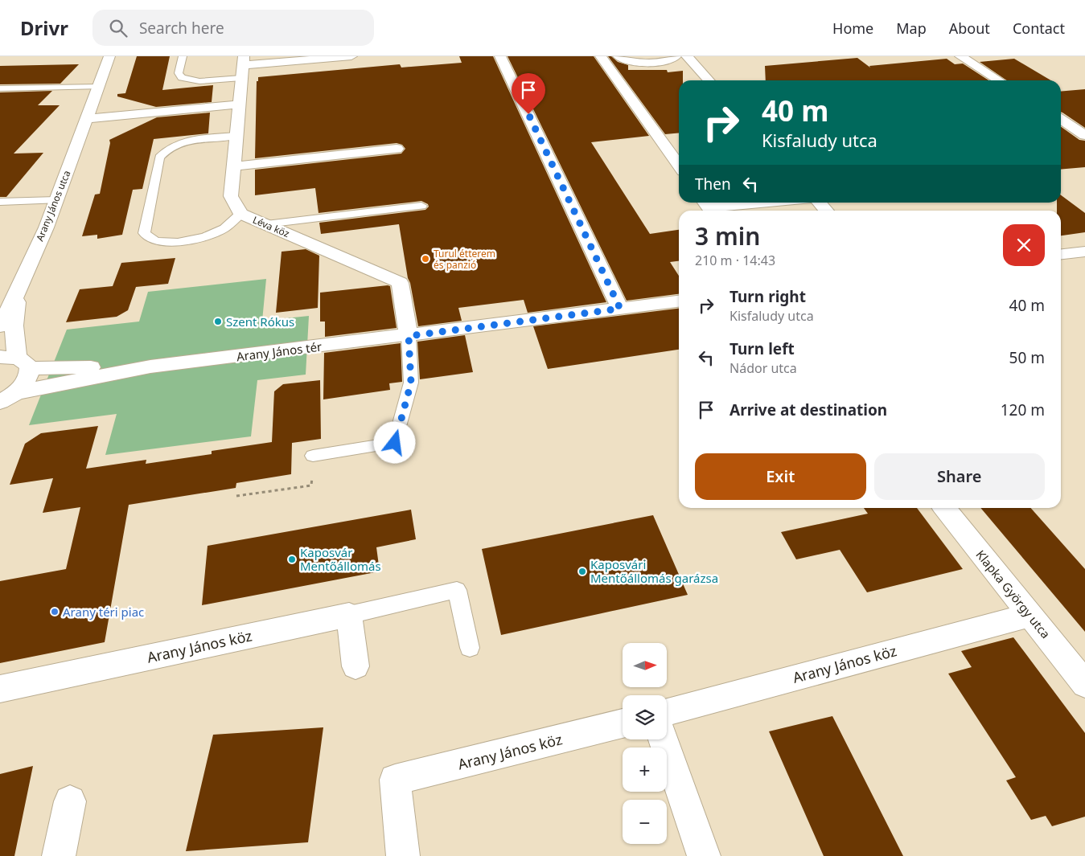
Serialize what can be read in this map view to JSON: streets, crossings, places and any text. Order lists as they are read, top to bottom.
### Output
{
  "streets": {
    "street": [
      "Arany János utca",
      "Léva köz",
      "Arany János tér",
      "Klapka György utca",
      "Arany János köz"
    ]
  },
  "crossings": [
    ["Arany János utca", "Arany János tér"],
    ["Léva köz", "Arany János tér"],
    ["Klapka György utca", "Arany János köz"]
  ],
  "places": [
    "Turul étterem és panzió",
    "Szent Rókus",
    "Kaposvár Mentőállomás",
    "Kaposvári Mentőállomás garázsa",
    "Arany téri piac"
  ],
  "north": "right",
  "page": {
    "header": "Drivr",
    "search": "Search here",
    "nav": [
      "Home",
      "Map",
      "About",
      "Contact"
    ],
    "turn": ["40 m", "Kisfaludy utca"],
    "then": "Then",
    "heading": ["3 min", "210 m · 14:43"],
    "list": [
      {
        "name": "Turn right",
        "note": "Kisfaludy utca",
        "value": "40 m"
      },
      {
        "name": "Turn left",
        "note": "Nádor utca",
        "value": "50 m"
      },
      {
        "name": "Arrive at destination",
        "value": "120 m"
      }
    ],
    "buttons": ["Exit", "Share"],
    "map_buttons": ["+", "−"]
  }
}
